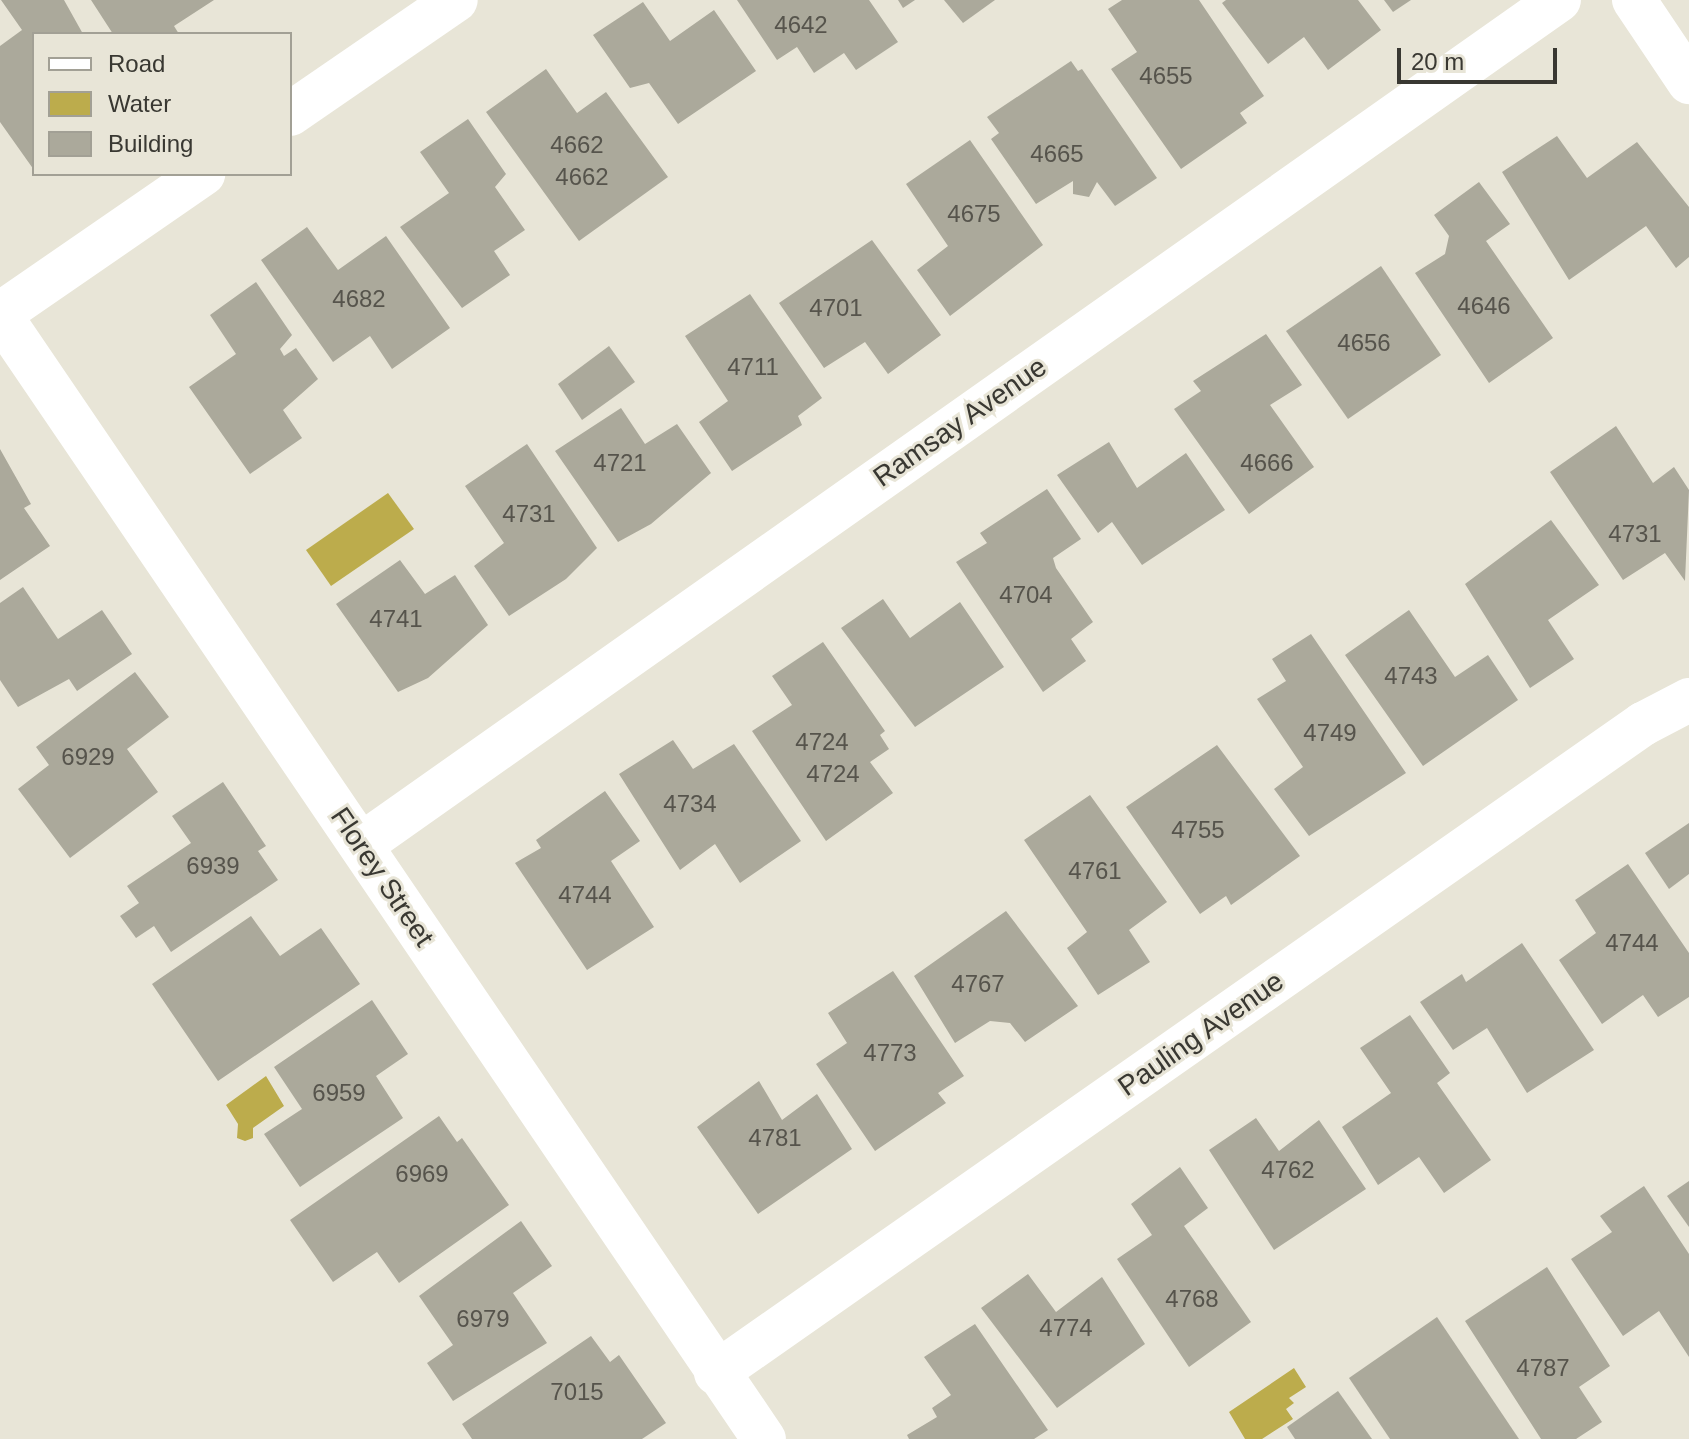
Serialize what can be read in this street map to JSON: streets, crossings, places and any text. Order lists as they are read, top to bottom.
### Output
{
  "streets": {
    "street": ["Ramsay Avenue", "Florey Street", "Pauling Avenue"]
  },
  "crossings": [
    ["Ramsay Avenue", "Florey Street"],
    ["Florey Street", "Pauling Avenue"]
  ],
  "house_numbers": [
    "4642",
    "4655",
    "4662",
    "4665",
    "4662",
    "4675",
    "4682",
    "4646",
    "4701",
    "4656",
    "4711",
    "4721",
    "4666",
    "4731",
    "4731",
    "4704",
    "4741",
    "4743",
    "4749",
    "4724",
    "6929",
    "4724",
    "4734",
    "4755",
    "6939",
    "4761",
    "4744",
    "4744",
    "4767",
    "4773",
    "6959",
    "4781",
    "4762",
    "6969",
    "4768",
    "6979",
    "4774",
    "4787",
    "7015"
  ],
  "legend": ["Road", "Water", "Building"],
  "scale_bar": "20 m"
}
